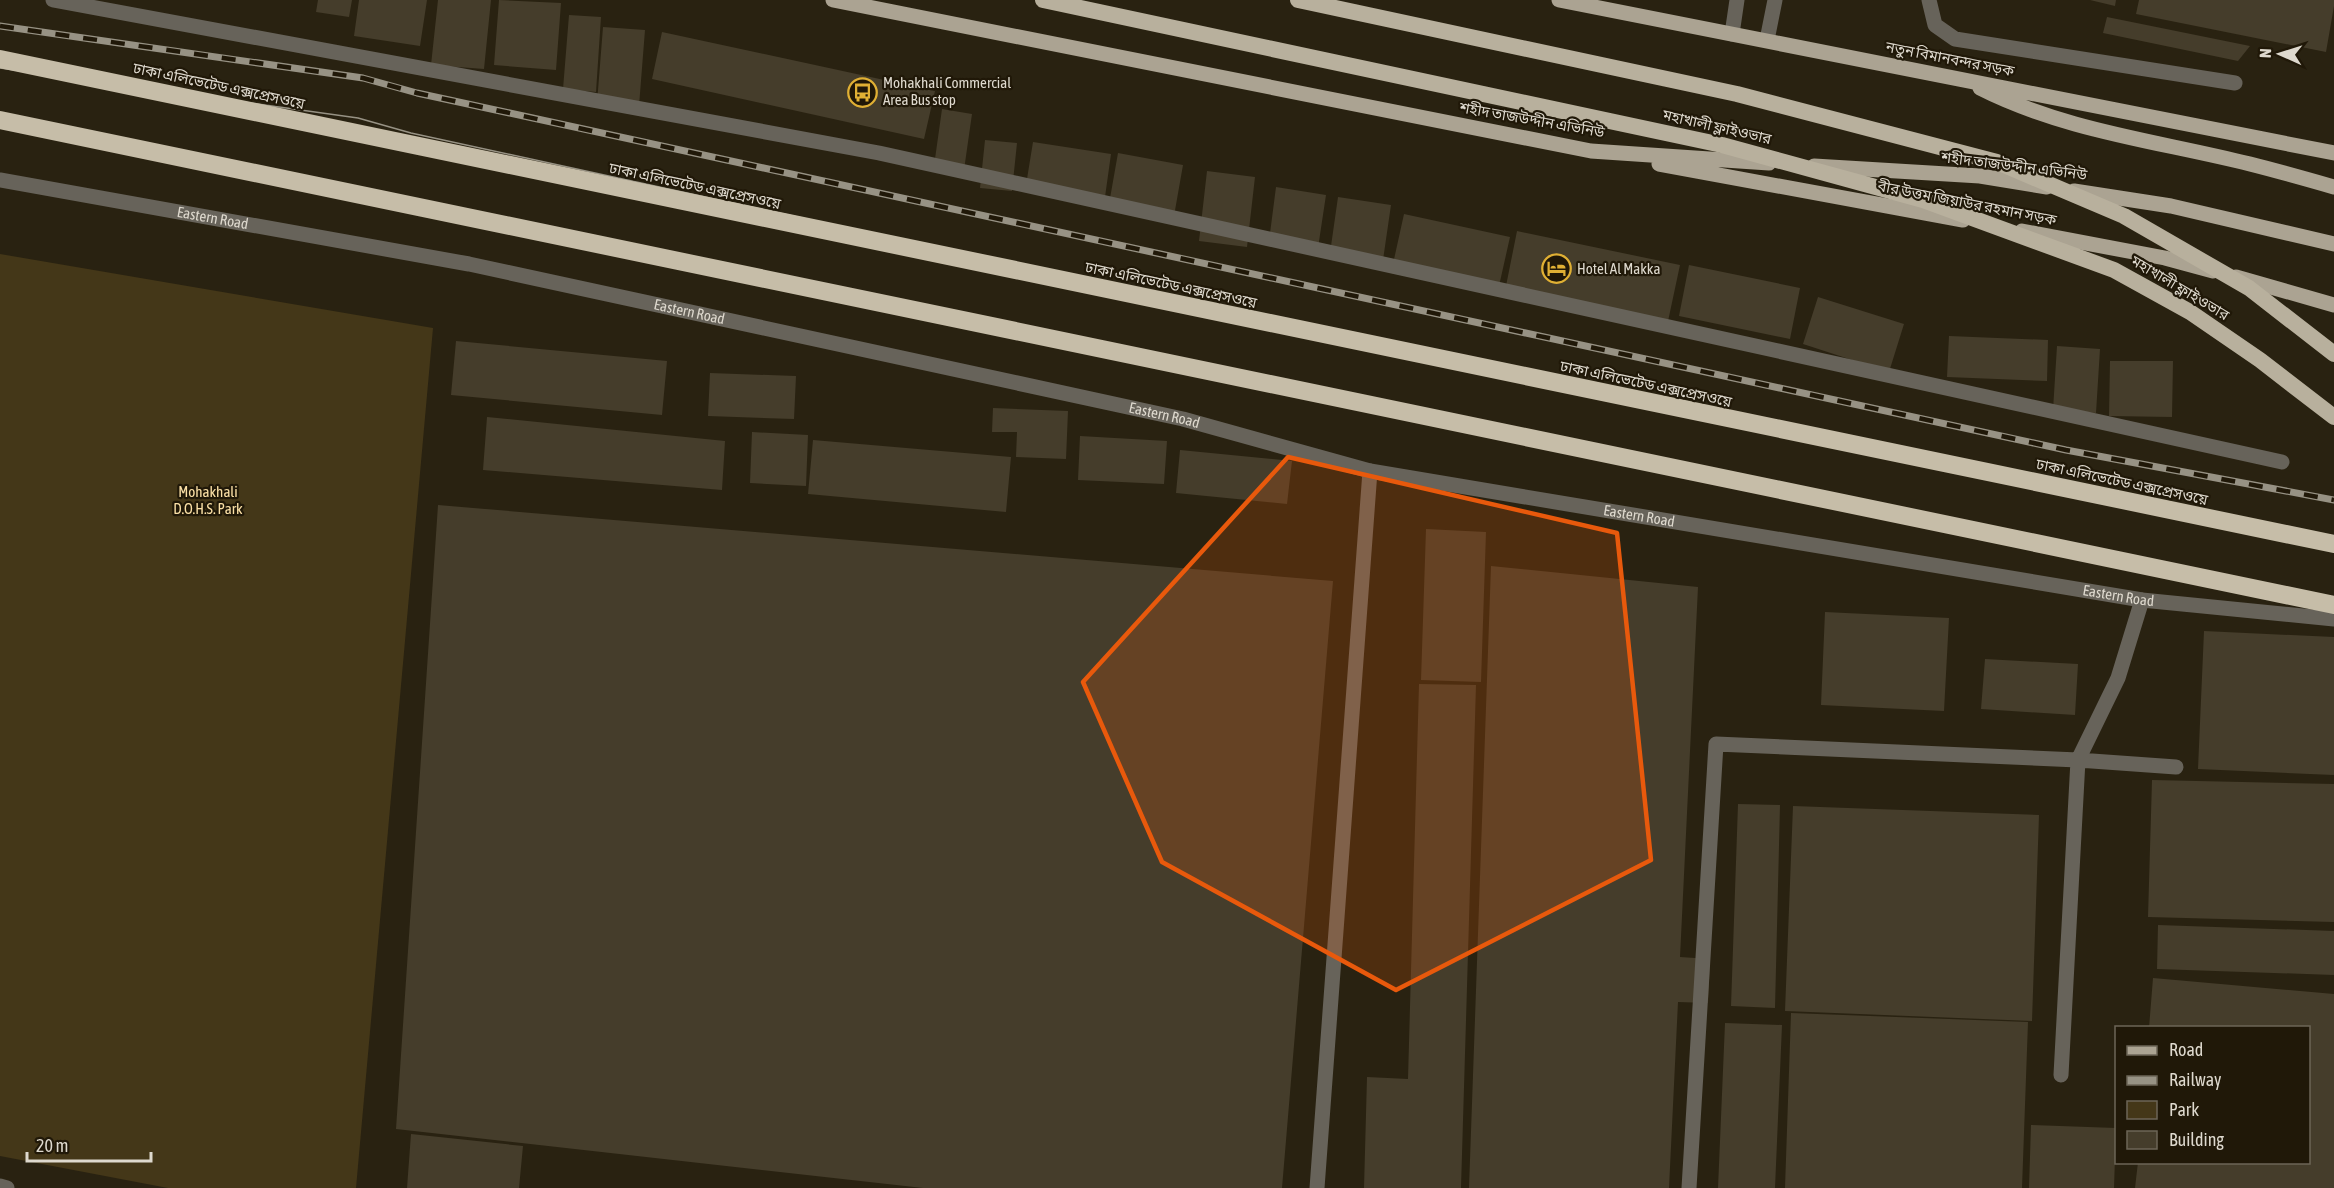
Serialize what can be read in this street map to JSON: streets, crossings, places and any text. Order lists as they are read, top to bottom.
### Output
{
  "streets": {
    "highway": ["ঢাকা এলিভেটেড এক্সপ্রেসওয়ে", "মহাখালী ফ্লাইওভার"],
    "main road": ["নতুন বিমানবন্দর সড়ক", "শহীদ তাজউদ্দীন এভিনিউ", "বীর উত্তম জিয়াউর রহমান সড়ক"],
    "street": ["Eastern Road"]
  },
  "crossings": [
    ["শহীদ তাজউদ্দীন এভিনিউ", "বীর উত্তম জিয়াউর রহমান সড়ক"]
  ],
  "parks": ["Mohakhali D.O.H.S. Park"],
  "places": {
    "bus stop": ["Mohakhali Commercial Area Bus stop"],
    "hotel": ["Hotel Al Makka"]
  },
  "legend": [
    "Road",
    "Railway",
    "Park",
    "Building"
  ],
  "scale_bar": "20 m",
  "north": "left"
}
